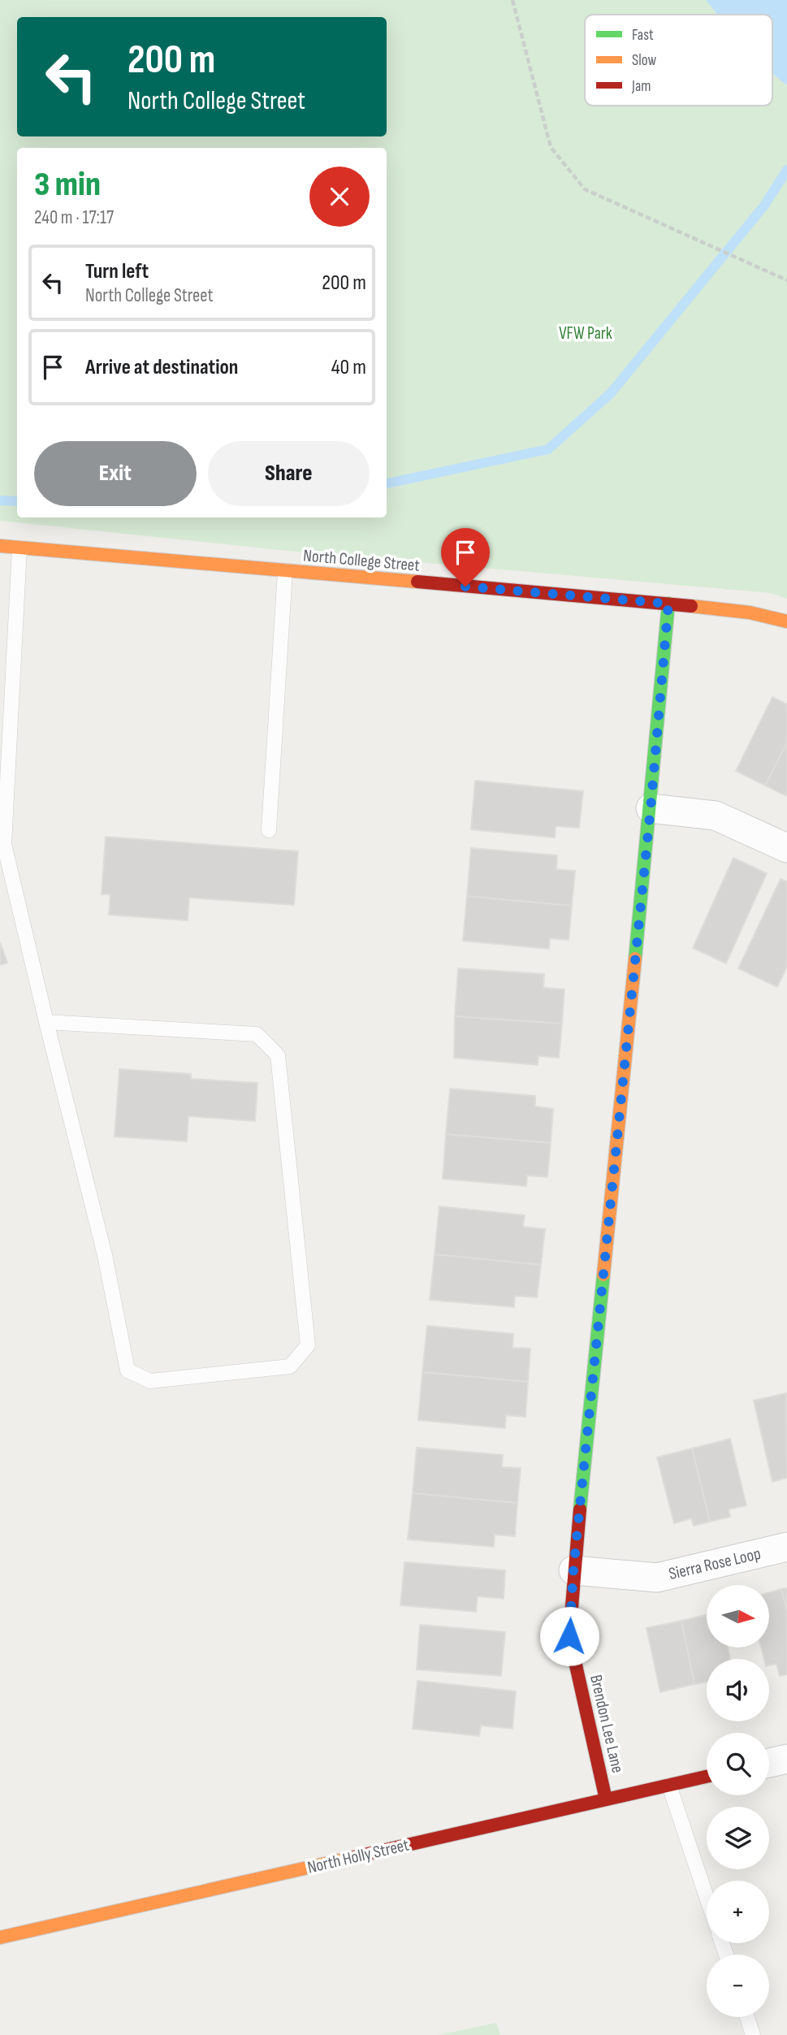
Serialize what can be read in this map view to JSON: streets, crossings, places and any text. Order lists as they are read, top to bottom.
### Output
{
  "streets": {
    "street": [
      "North College Street",
      "Sierra Rose Loop",
      "Brendon Lee Lane",
      "North Holly Street"
    ]
  },
  "crossings": [
    ["North College Street", "Brendon Lee Lane"],
    ["Sierra Rose Loop", "Brendon Lee Lane"],
    ["Brendon Lee Lane", "North Holly Street"]
  ],
  "parks": ["VFW Park"],
  "legend": ["Fast", "Slow", "Jam"],
  "north": "right",
  "page": {
    "turn": ["200 m", "North College Street"],
    "heading": ["3 min", "240 m · 17:17"],
    "list": [
      {
        "name": "Turn left",
        "note": "North College Street",
        "value": "200 m"
      },
      {
        "name": "Arrive at destination",
        "value": "40 m"
      }
    ],
    "buttons": ["Exit", "Share"],
    "map_buttons": ["+", "−"]
  }
}
